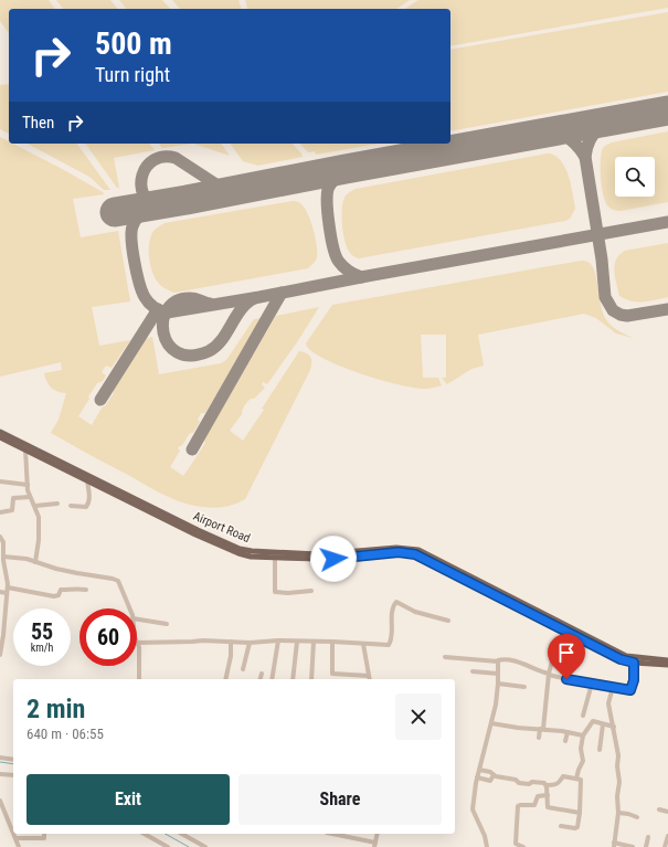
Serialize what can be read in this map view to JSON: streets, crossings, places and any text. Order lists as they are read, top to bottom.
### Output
{
  "streets": {
    "main road": ["Airport Road"]
  },
  "page": {
    "turn": ["500 m", "Turn right"],
    "then": "Then",
    "speed": "55 km/h",
    "limit": "60",
    "heading": ["2 min", "640 m · 06:55"],
    "buttons": ["Exit", "Share"]
  }
}
